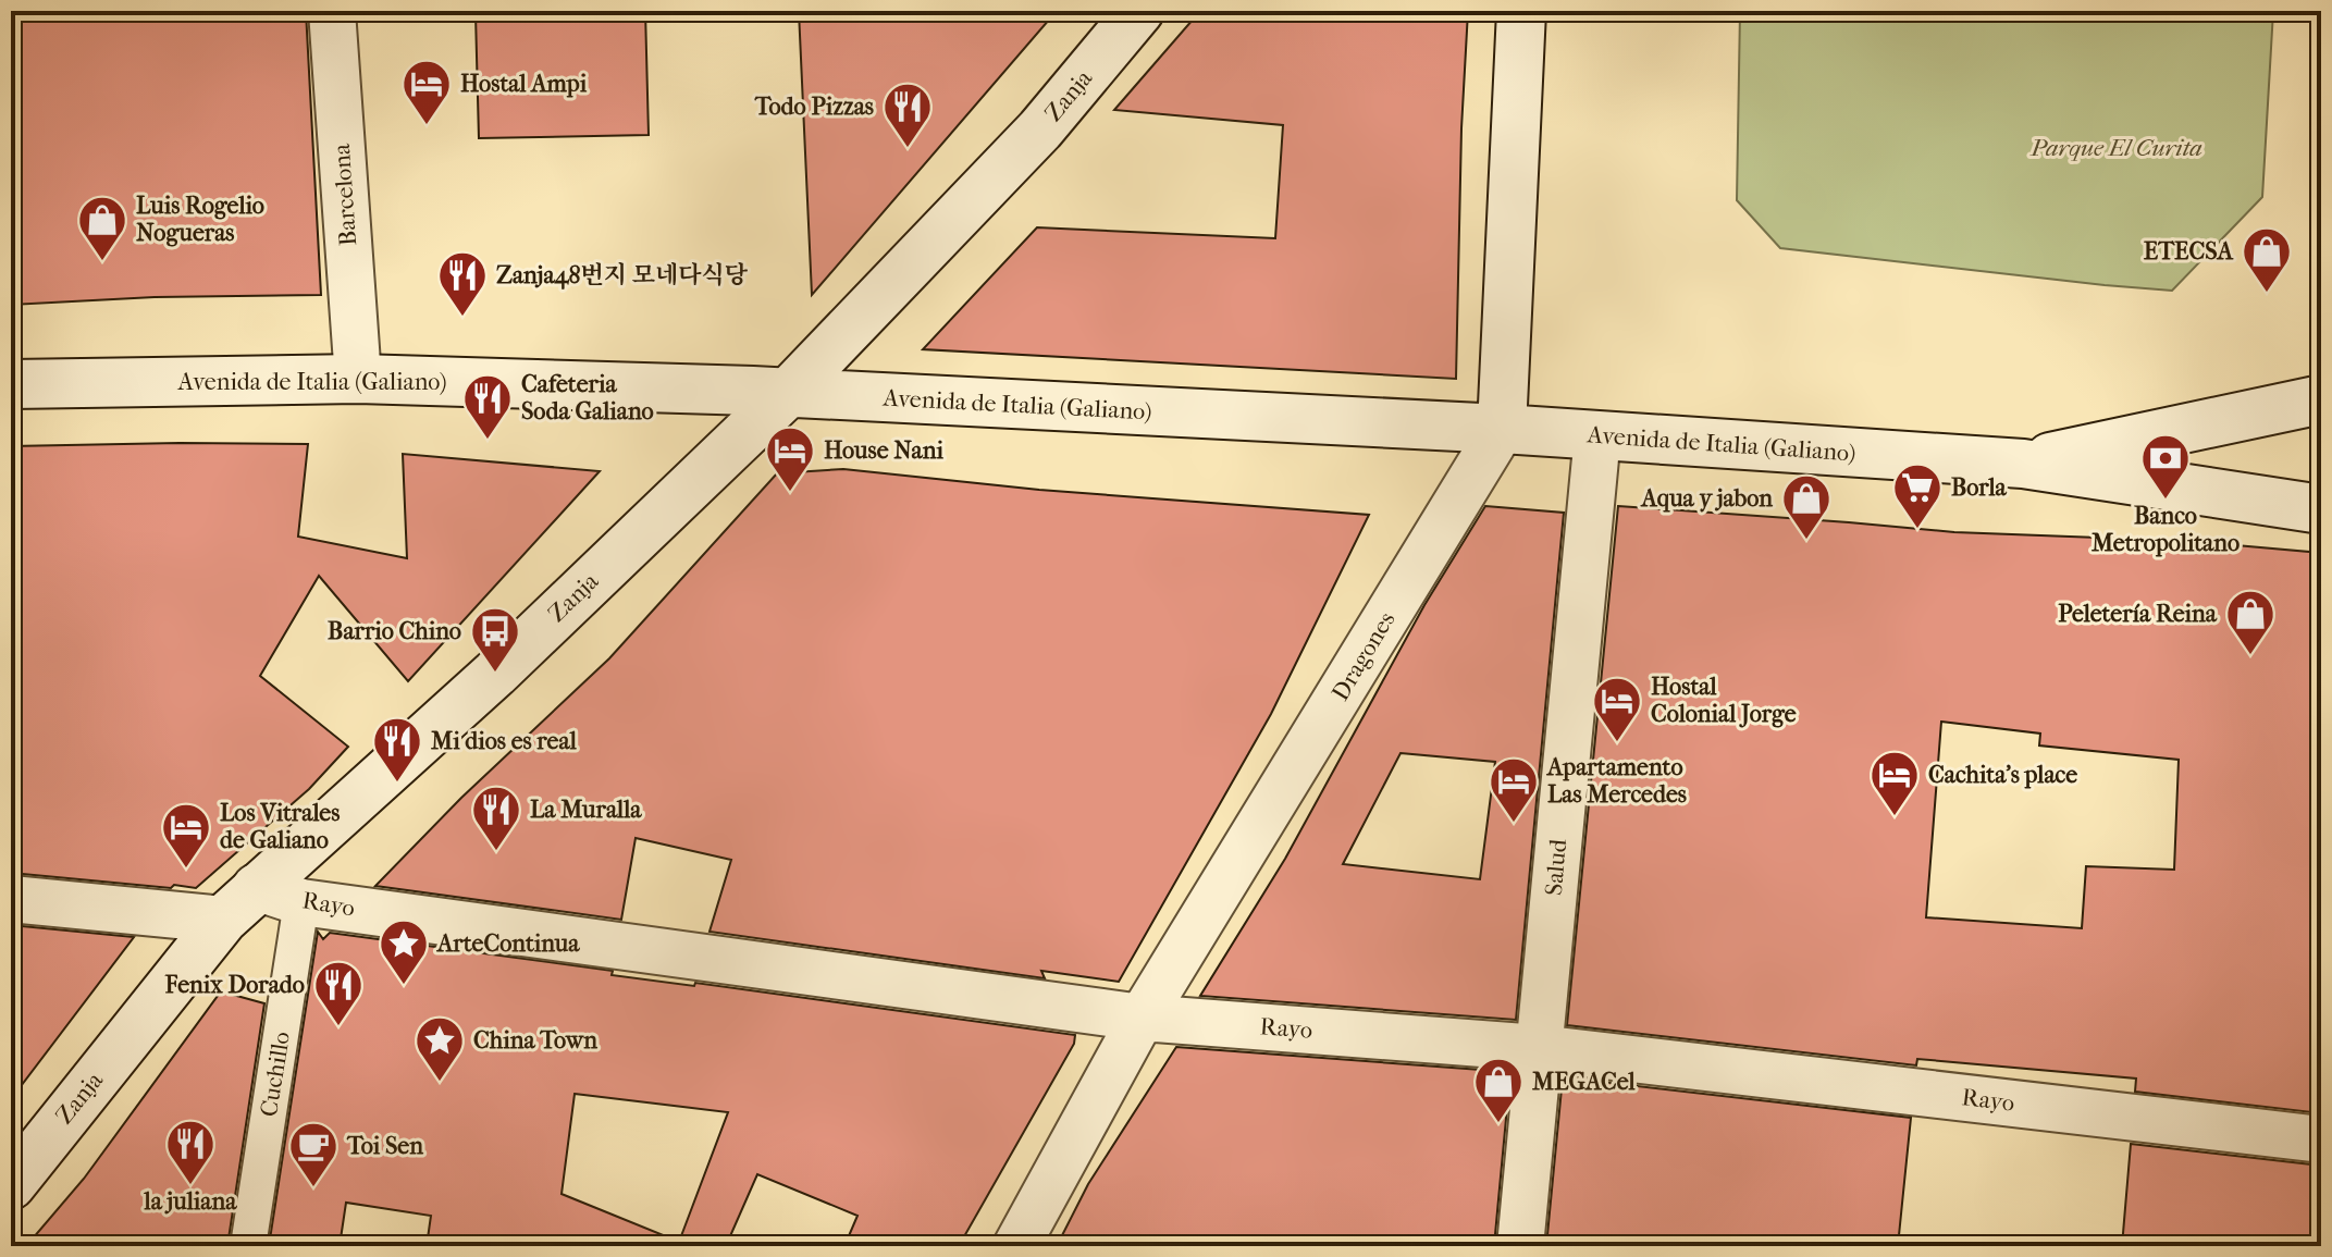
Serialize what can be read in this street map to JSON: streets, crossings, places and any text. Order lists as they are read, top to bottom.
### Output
{
  "streets": {
    "main road": ["Zanja", "Avenida de Italia (Galiano)", "Dragones"],
    "street": [
      "Barcelona",
      "Salud",
      "Rayo",
      "Cuchillo"
    ]
  },
  "crossings": [
    ["Zanja", "Avenida de Italia (Galiano)"],
    ["Zanja", "Rayo"],
    ["Barcelona", "Avenida de Italia (Galiano)"],
    ["Avenida de Italia (Galiano)", "Dragones"],
    ["Avenida de Italia (Galiano)", "Salud"],
    ["Dragones", "Rayo"],
    ["Salud", "Rayo"],
    ["Rayo", "Cuchillo"]
  ],
  "parks": ["Parque El Curita"],
  "places": {
    "hotel": [
      "Hostal Ampi",
      "House Nani",
      "Hostal Colonial Jorge",
      "Cachita's place",
      "Apartamento Las Mercedes",
      "Los Vitrales de Galiano"
    ],
    "restaurant": [
      "Todo Pizzas",
      "Zanja48번지 모네다식당",
      "Cafeteria Soda Galiano",
      "Mi dios es real",
      "La Muralla",
      "Fenix Dorado",
      "la juliana"
    ],
    "shop": [
      "Luis Rogelio Nogueras",
      "ETECSA",
      "Aqua y jabon",
      "Peletería Reina",
      "MEGACel"
    ],
    "bank": ["Banco Metropolitano"],
    "supermarket": ["Borla"],
    "bus stop": ["Barrio Chino"],
    "place": ["ArteContinua", "China Town"],
    "cafe": ["Toi Sen"]
  }
}
